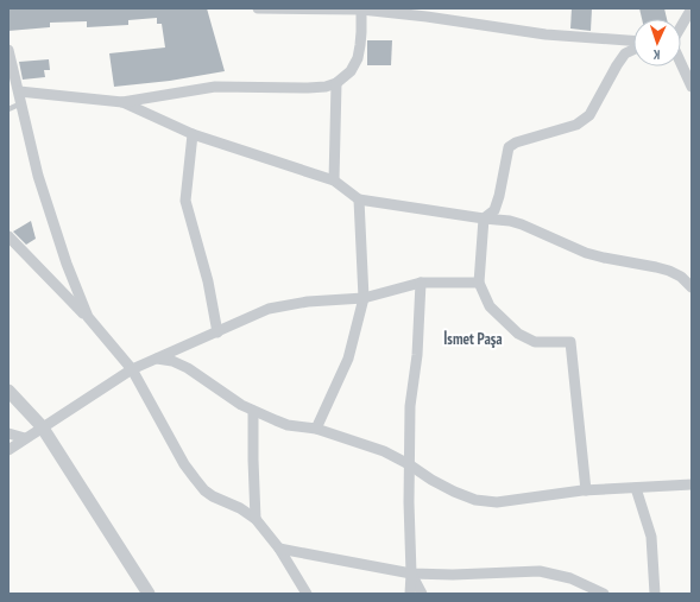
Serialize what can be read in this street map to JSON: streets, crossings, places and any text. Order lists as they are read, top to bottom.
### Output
{
  "districts": ["İsmet Paşa"],
  "north": "bottom"
}
